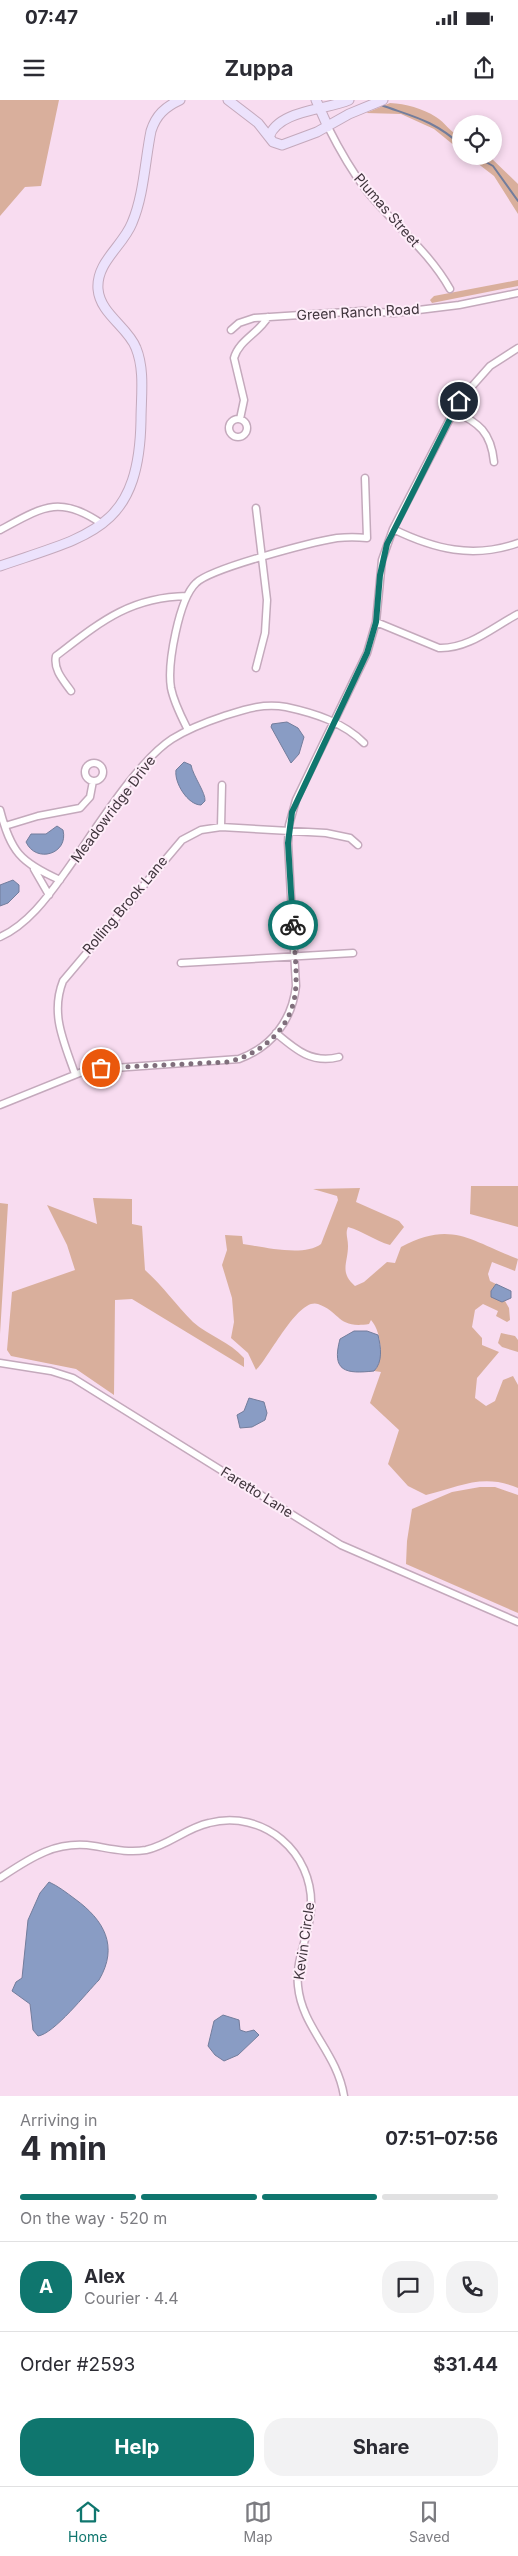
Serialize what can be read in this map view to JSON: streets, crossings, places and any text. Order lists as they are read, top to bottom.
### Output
{
  "streets": {
    "street": [
      "Plumas Street",
      "Green Ranch Road",
      "Meadowridge Drive",
      "Rolling Brook Lane",
      "Faretto Lane",
      "Kevin Circle"
    ]
  },
  "page": {
    "status": "07:47",
    "header": "Zuppa",
    "heading": ["4 min", "Arriving in", "07:51–07:56"],
    "panel": [
      "Alex",
      "Courier · 4.4",
      "Order #2593",
      "$31.44"
    ],
    "bar": "On the way · 520 m",
    "round": "A",
    "buttons": ["Help", "Share"],
    "tabs": ["Home", "Map", "Saved"]
  }
}
